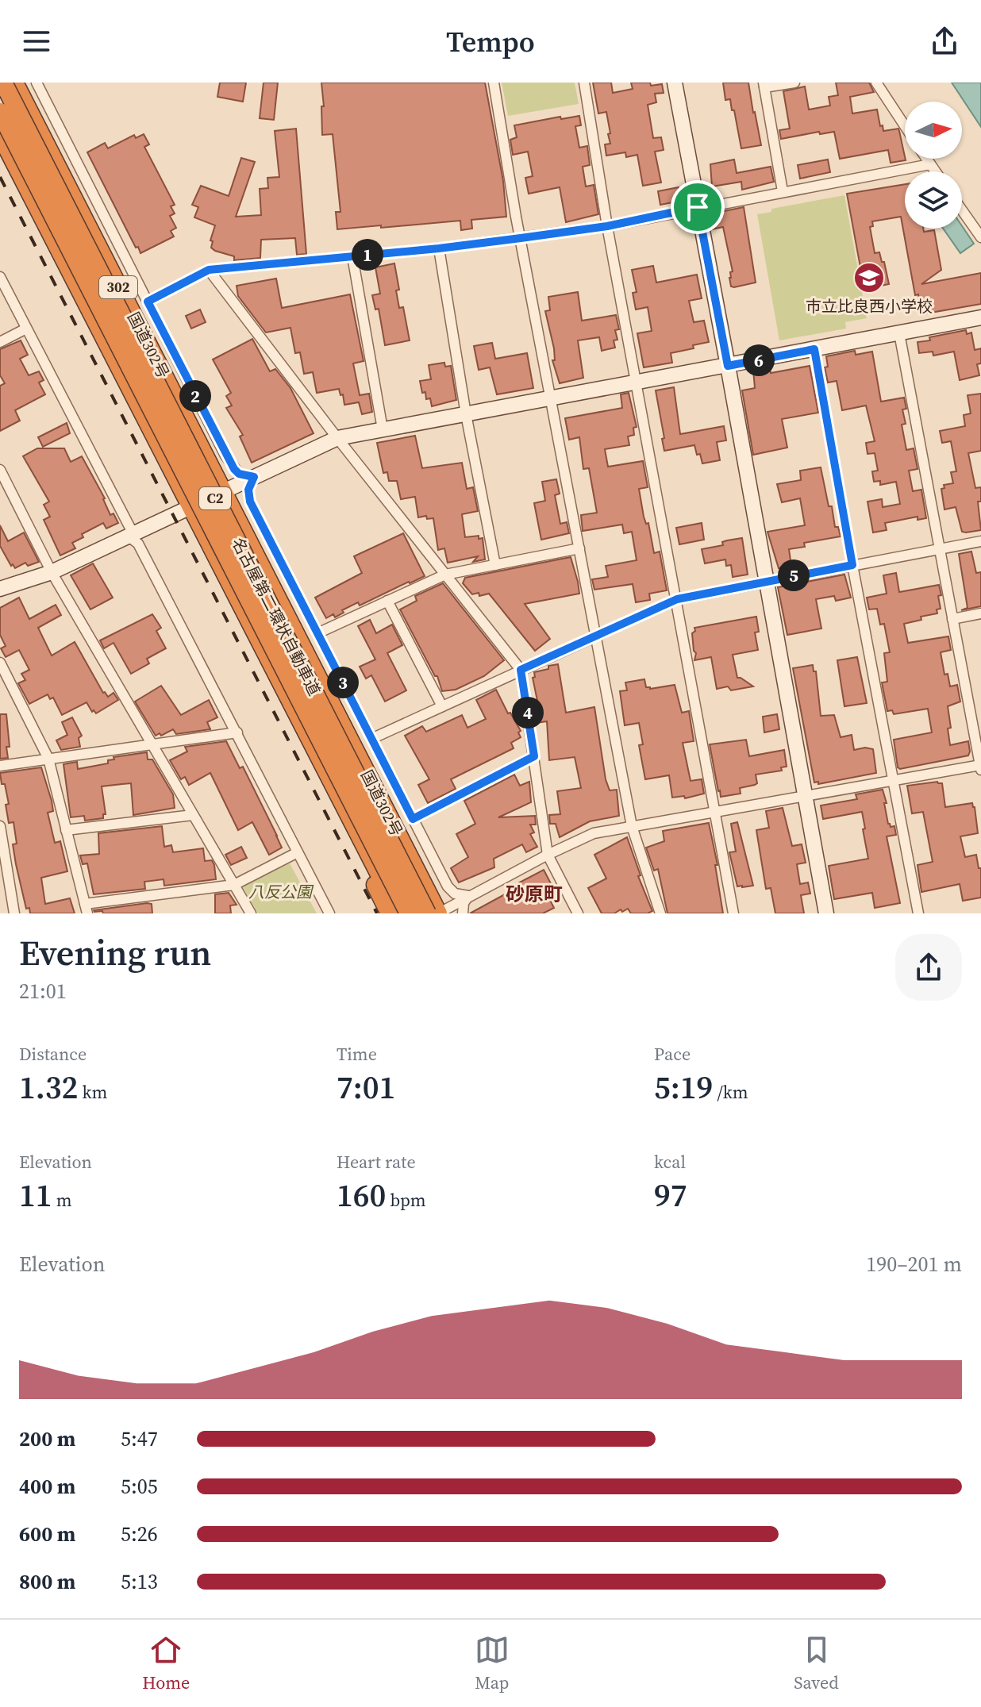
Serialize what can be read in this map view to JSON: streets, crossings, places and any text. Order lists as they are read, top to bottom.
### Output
{
  "streets": {
    "highway": [
      "302",
      "国道302号",
      "C2",
      "名古屋第二環状自動車道"
    ]
  },
  "districts": ["砂原町"],
  "parks": ["八反公園"],
  "places": {
    "school or university": ["市立比良西小学校"]
  },
  "north": "right",
  "page": {
    "header": "Tempo",
    "pins": [
      "1",
      "6",
      "2",
      "5",
      "3",
      "4"
    ],
    "heading": ["Evening run", "21:01"],
    "stats": [
      ["Distance", "1.32 km"],
      ["Time", "7:01"],
      ["Pace", "5:19 /km"],
      ["Elevation", "11 m"],
      ["Heart rate", "160 bpm"],
      ["kcal", "97"]
    ],
    "chart": ["Elevation", "190–201 m"],
    "list": [
      {
        "name": "200 m",
        "note": "5:47"
      },
      {
        "name": "400 m",
        "note": "5:05"
      },
      {
        "name": "600 m",
        "note": "5:26"
      },
      {
        "name": "800 m",
        "note": "5:13"
      }
    ],
    "tabs": ["Home", "Map", "Saved"]
  }
}
